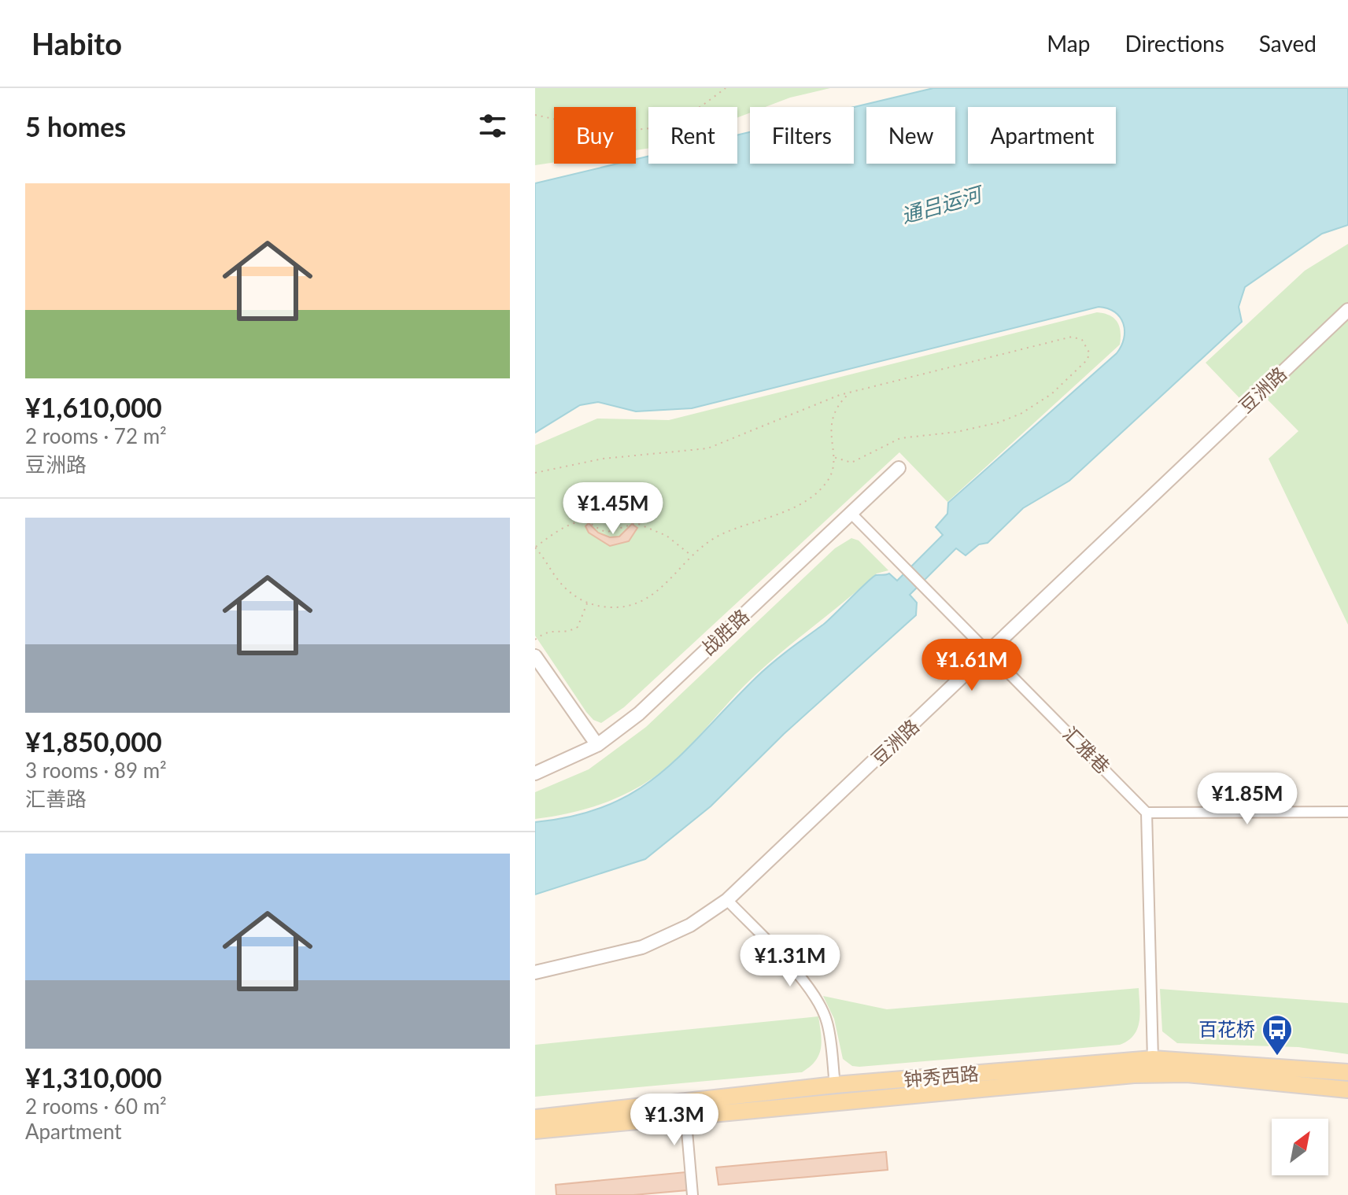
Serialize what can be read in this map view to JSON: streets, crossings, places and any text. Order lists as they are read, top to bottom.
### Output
{
  "streets": {
    "main road": ["钟秀西路"],
    "street": ["豆洲路", "战胜路", "汇雅巷"]
  },
  "crossings": [
    ["豆洲路", "汇雅巷"],
    ["战胜路", "汇雅巷"]
  ],
  "water": ["通吕运河"],
  "places": {
    "bus stop": ["百花桥"]
  },
  "north": "top right",
  "page": {
    "header": "Habito",
    "nav": ["Map", "Directions", "Saved"],
    "heading": "5 homes",
    "chip": [
      "Buy",
      "Rent",
      "Filters",
      "New",
      "Apartment"
    ],
    "list": [
      {
        "name": "¥1,610,000",
        "note": "2 rooms · 72 m² · 豆洲路"
      },
      {
        "name": "¥1,850,000",
        "note": "3 rooms · 89 m² · 汇善路"
      },
      {
        "name": "¥1,310,000",
        "note": "2 rooms · 60 m² · Apartment"
      }
    ],
    "price": [
      "¥1.45M",
      "¥1.61M",
      "¥1.85M",
      "¥1.31M",
      "¥1.3M"
    ]
  }
}
